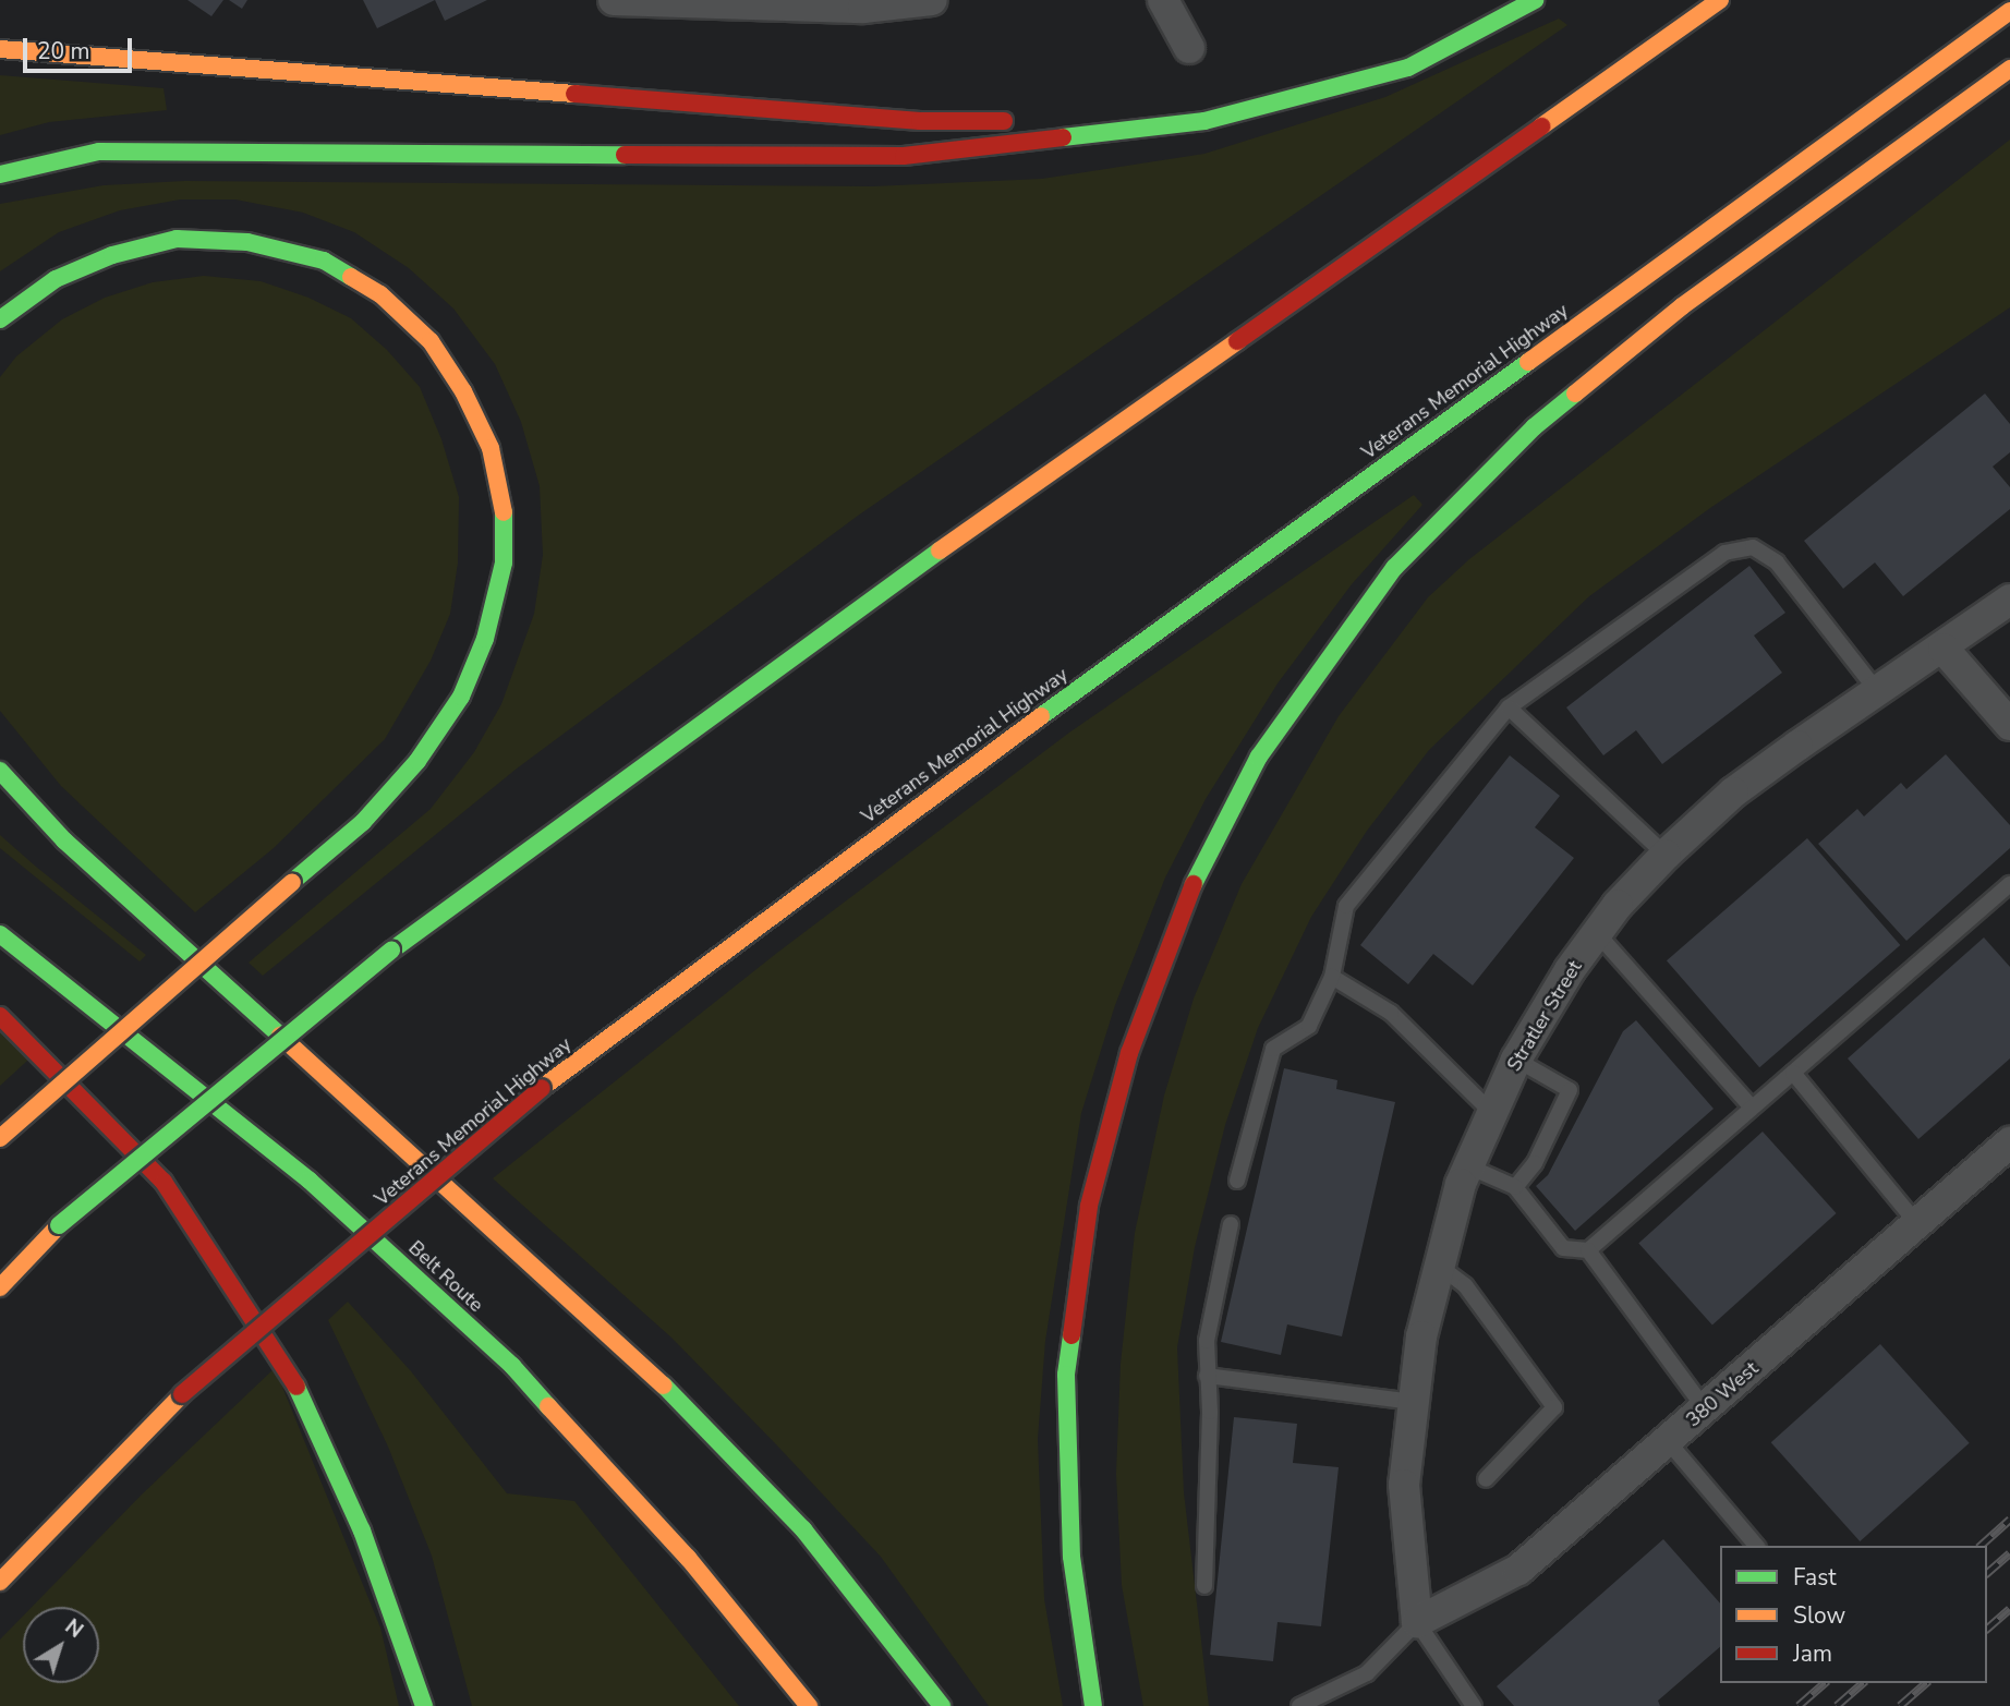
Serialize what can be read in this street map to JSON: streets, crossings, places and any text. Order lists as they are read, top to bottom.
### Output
{
  "streets": {
    "highway": ["Veterans Memorial Highway", "Belt Route"],
    "street": ["Stratler Street", "380 West"]
  },
  "crossings": [
    ["Stratler Street", "380 West"]
  ],
  "legend": ["Fast", "Slow", "Jam"],
  "scale_bar": "20 m",
  "north": "top right"
}
